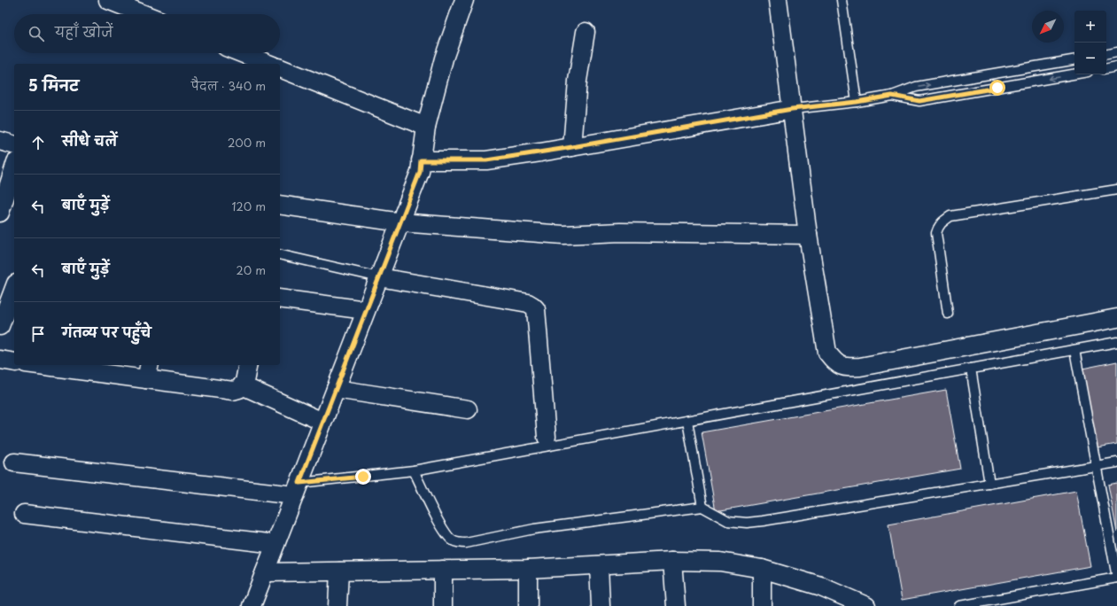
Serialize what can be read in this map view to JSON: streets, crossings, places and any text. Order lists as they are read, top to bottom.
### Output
{
  "north": "bottom left",
  "page": {
    "map_buttons": ["+", "−"],
    "search": "यहाँ खोजें",
    "heading": ["5 मिनट", "पैदल · 340 m"],
    "list": [
      ["सीधे चलें", "200 m"],
      ["बाएँ मुड़ें", "120 m"],
      ["बाएँ मुड़ें", "20 m"],
      "गंतव्य पर पहुँचे"
    ]
  }
}
